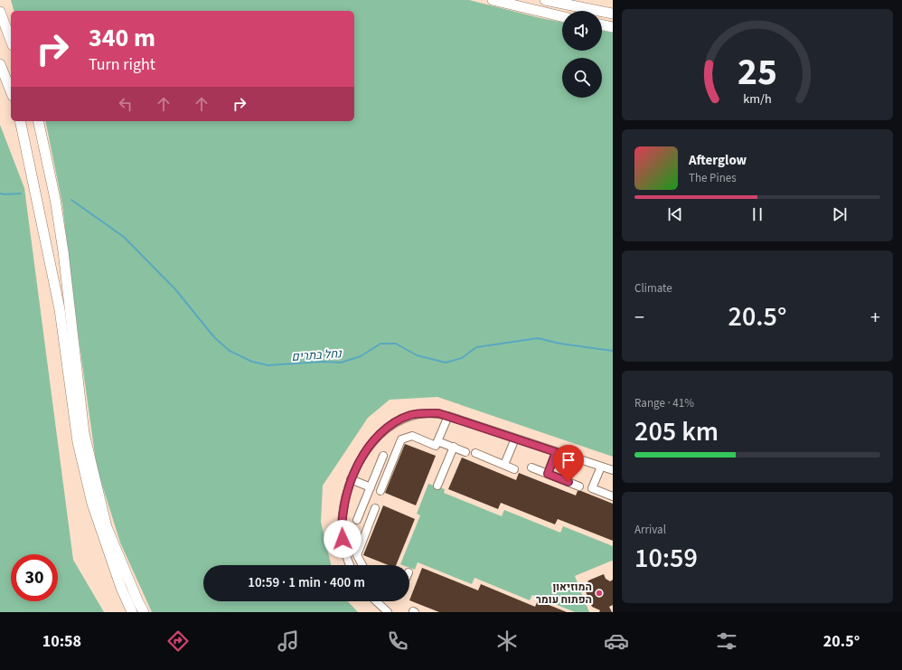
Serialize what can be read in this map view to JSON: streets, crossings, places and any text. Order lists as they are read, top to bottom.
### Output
{
  "water": ["נחל בתרים"],
  "places": ["המוזיאון הפתוח עומר"],
  "page": {
    "turn": ["340 m", "Turn right"],
    "song": ["Afterglow", "The Pines"],
    "tile": [
      "Climate",
      ["Range · 41%", "205 km"],
      ["Arrival", "10:59"]
    ],
    "heat": ["−", "20.5°", "+"],
    "limit": "30",
    "trip": "10:59 · 1 min · 400 m",
    "tabs": ["10:58", "20.5°"],
    "gauge": ["25", "km/h"]
  }
}
